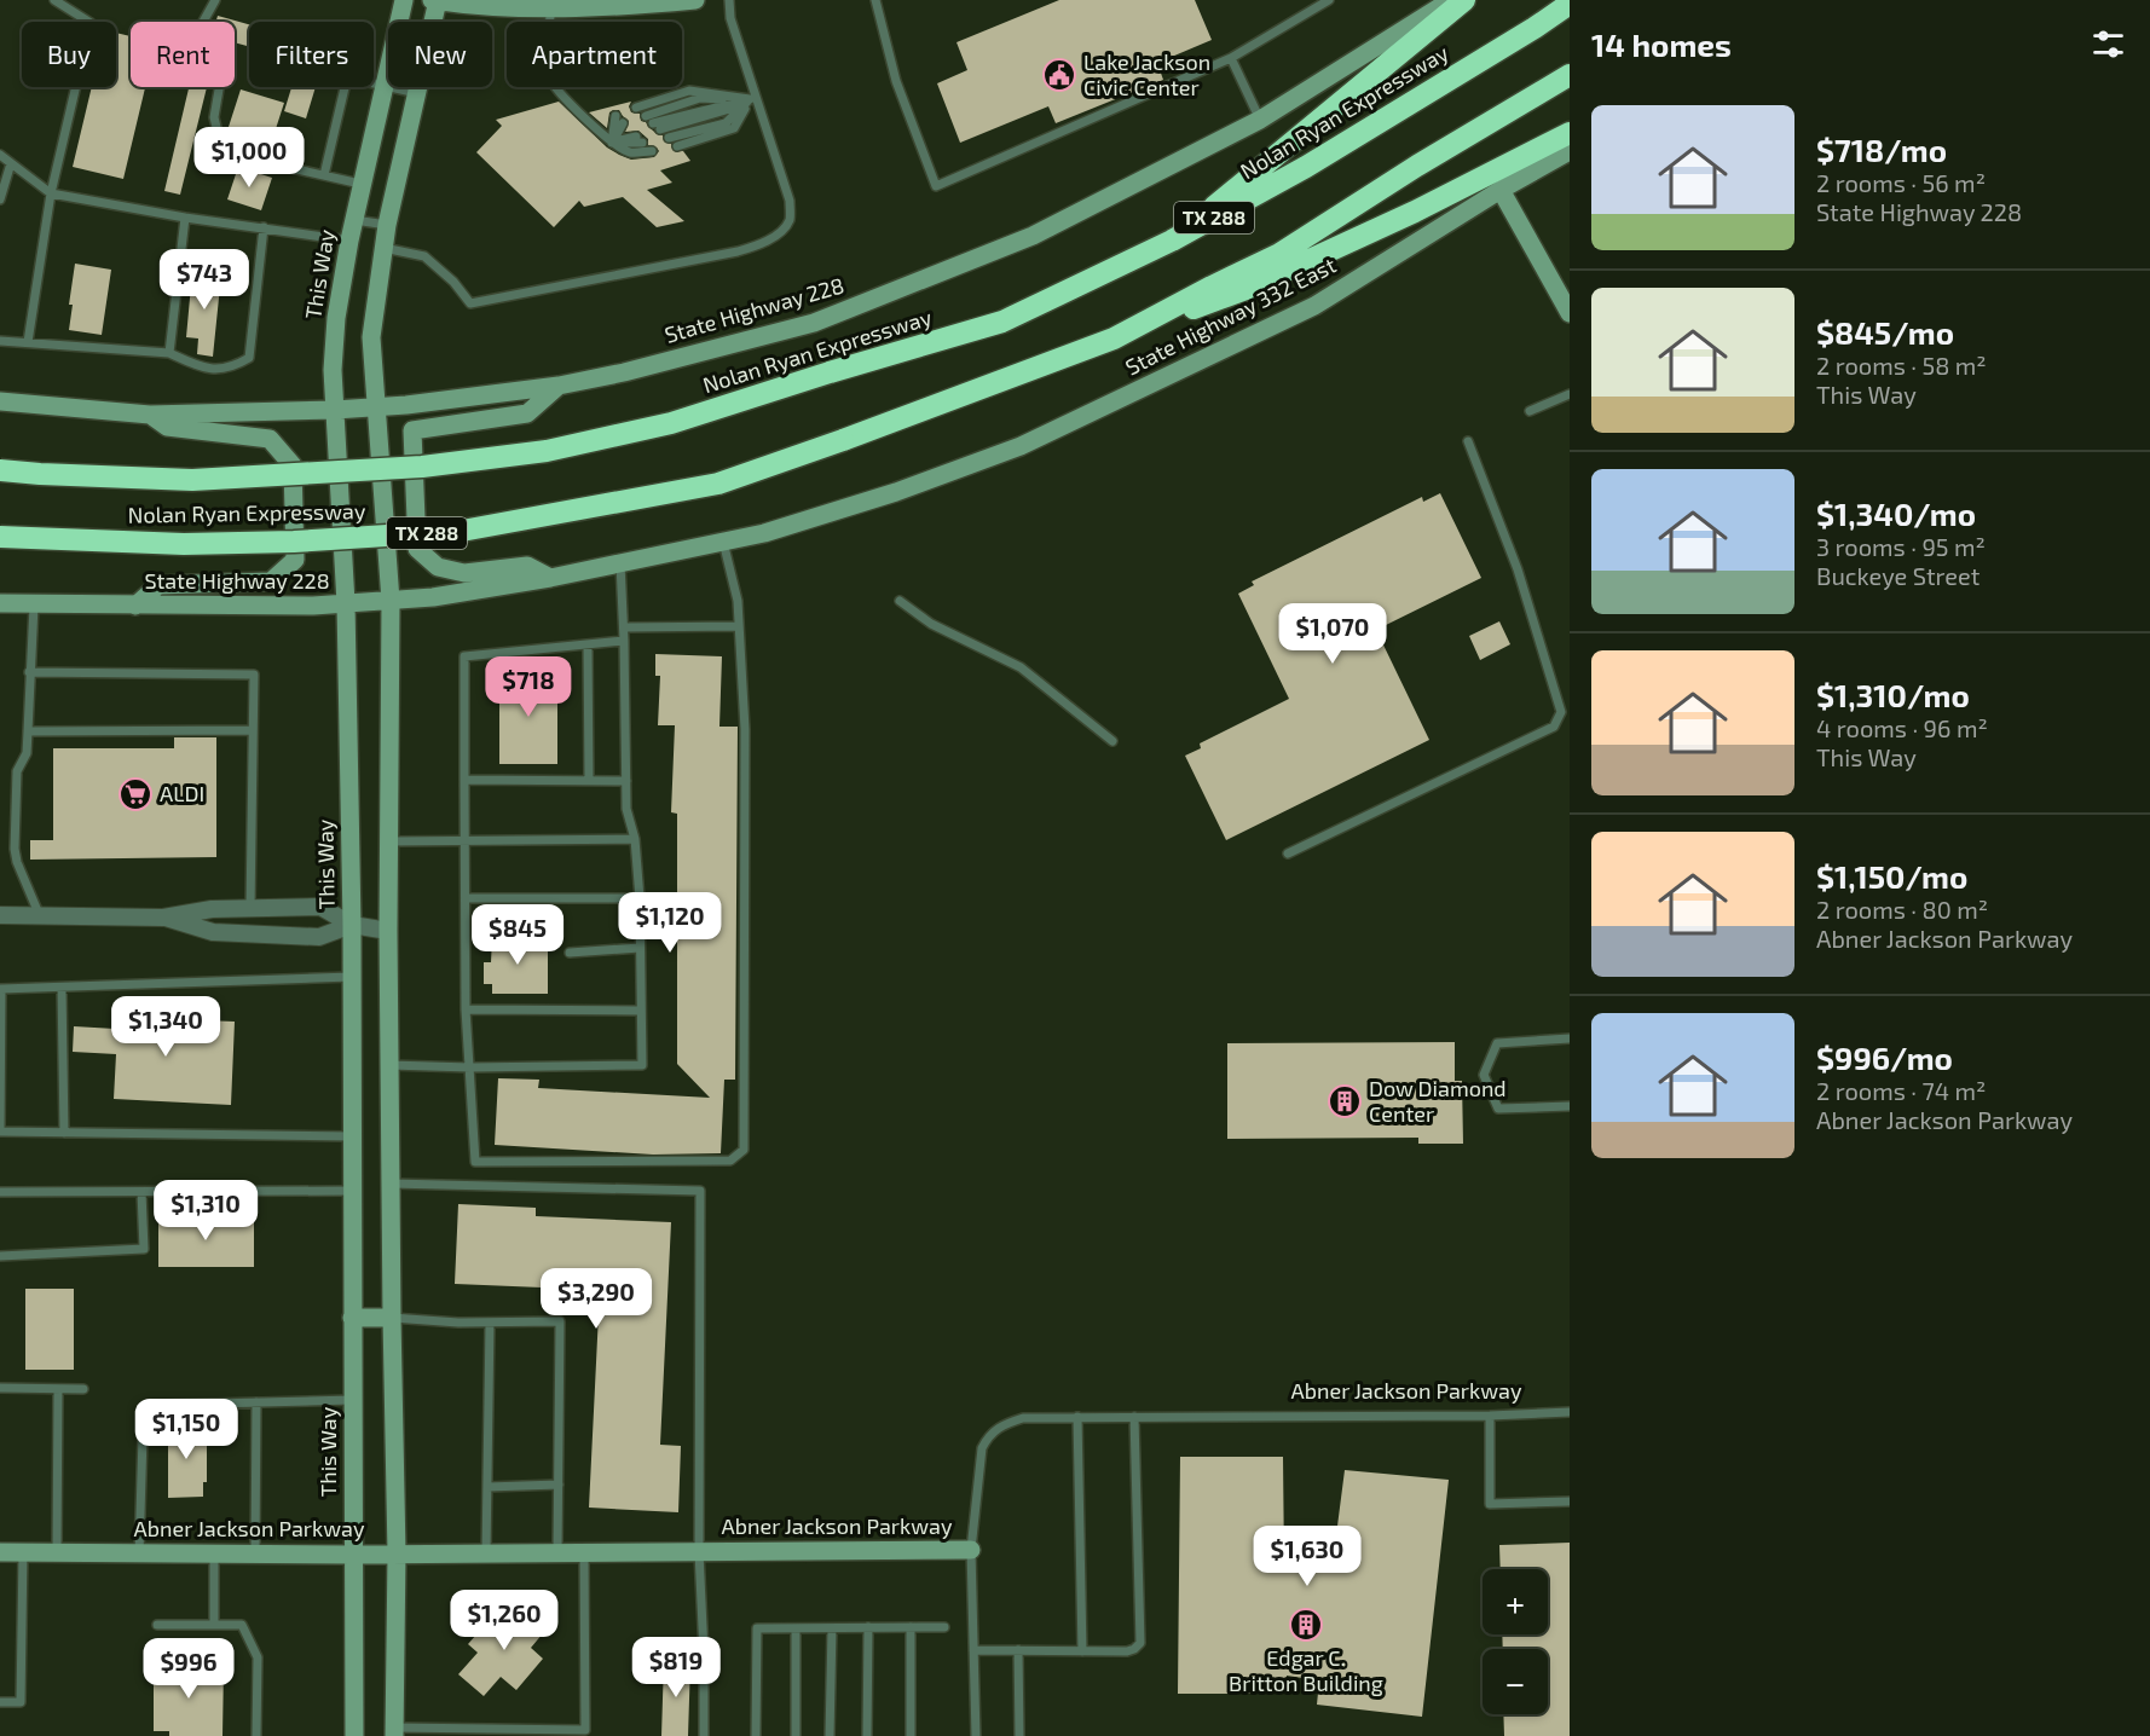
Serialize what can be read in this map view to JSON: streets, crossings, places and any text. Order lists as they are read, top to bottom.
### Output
{
  "streets": {
    "highway": ["Nolan Ryan Expressway", "TX 288"],
    "main road": [
      "This Way",
      "State Highway 228",
      "State Highway 332 East",
      "Abner Jackson Parkway"
    ]
  },
  "crossings": [
    ["This Way", "State Highway 228"],
    ["This Way", "Abner Jackson Parkway"],
    ["State Highway 228", "State Highway 332 East"]
  ],
  "places": {
    "public building": ["Lake Jackson Civic Center"],
    "supermarket": ["ALDI"],
    "building": ["Dow Diamond Center", "Edgar C. Britton Building"]
  },
  "page": {
    "heading": "14 homes",
    "chip": [
      "Buy",
      "Rent",
      "Filters",
      "New",
      "Apartment"
    ],
    "list": [
      {
        "name": "$718/mo",
        "note": "2 rooms · 56 m² · State Highway 228"
      },
      {
        "name": "$845/mo",
        "note": "2 rooms · 58 m² · This Way"
      },
      {
        "name": "$1,340/mo",
        "note": "3 rooms · 95 m² · Buckeye Street"
      },
      {
        "name": "$1,310/mo",
        "note": "4 rooms · 96 m² · This Way"
      },
      {
        "name": "$1,150/mo",
        "note": "2 rooms · 80 m² · Abner Jackson Parkway"
      },
      {
        "name": "$996/mo",
        "note": "2 rooms · 74 m² · Abner Jackson Parkway"
      }
    ],
    "price": [
      "$1,000",
      "$743",
      "$1,070",
      "$718",
      "$1,120",
      "$845",
      "$1,340",
      "$1,310",
      "$3,290",
      "$1,150",
      "$1,630",
      "$1,260",
      "$819",
      "$996"
    ],
    "map_buttons": ["+", "−"]
  }
}
